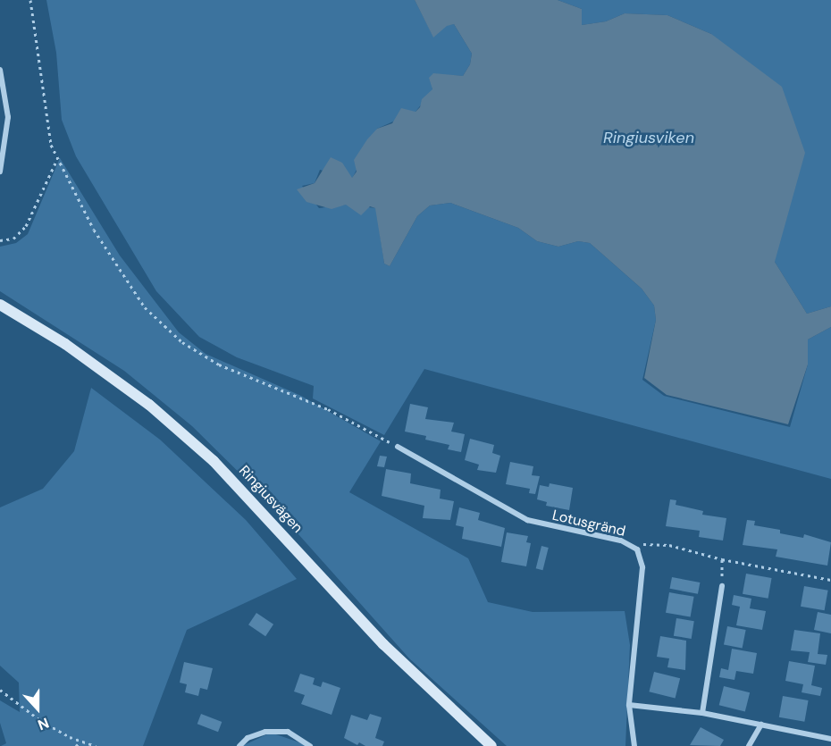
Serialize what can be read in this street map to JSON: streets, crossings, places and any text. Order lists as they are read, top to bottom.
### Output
{
  "streets": {
    "street": ["Ringiusvägen", "Lotusgränd"]
  },
  "water": ["Ringiusviken"],
  "north": "bottom"
}
